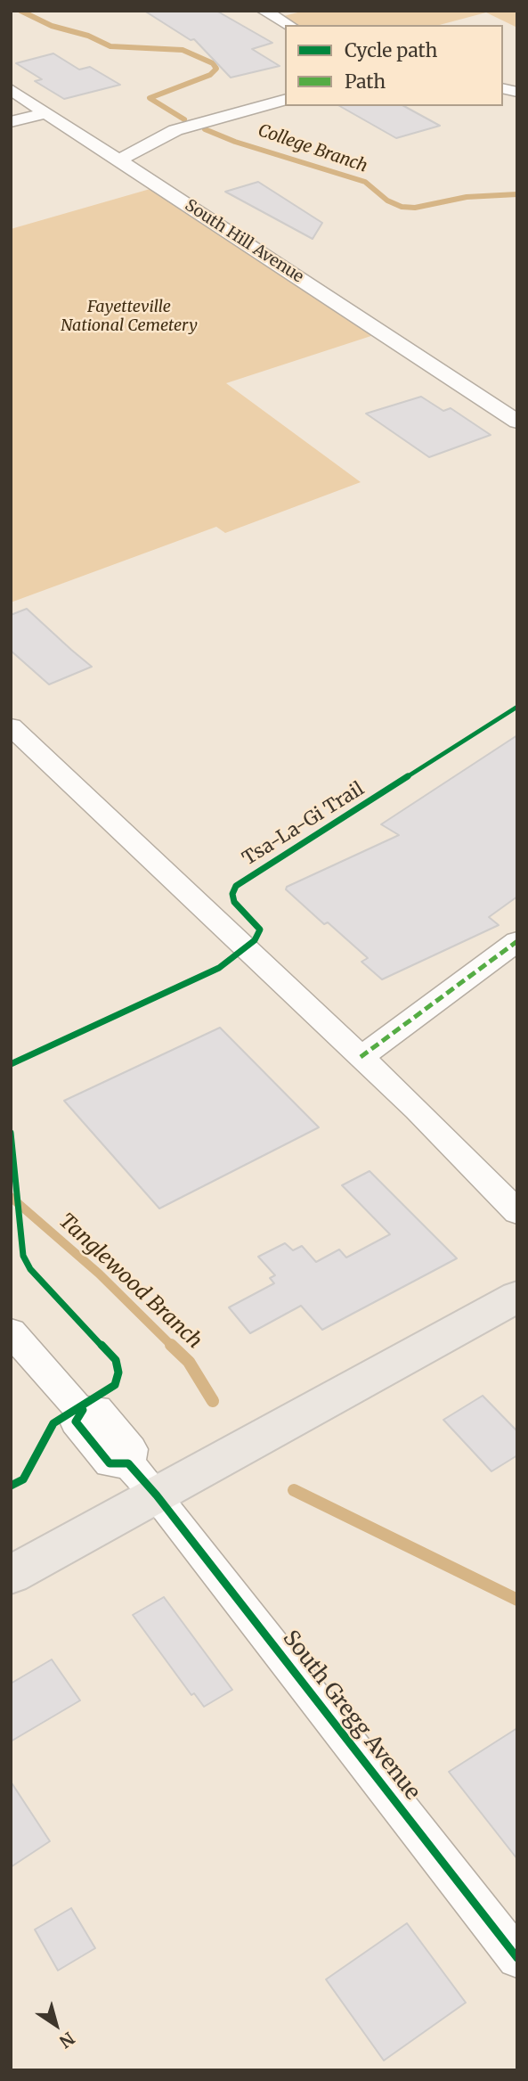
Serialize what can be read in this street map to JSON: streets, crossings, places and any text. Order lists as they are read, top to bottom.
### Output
{
  "streets": {
    "street": ["South Hill Avenue", "South Gregg Avenue"],
    "cycle path": ["Tsa-La-Gi Trail"]
  },
  "water": ["College Branch", "Tanglewood Branch"],
  "parks": ["Fayetteville National Cemetery"],
  "legend": ["Cycle path", "Path"],
  "north": "bottom right"
}
